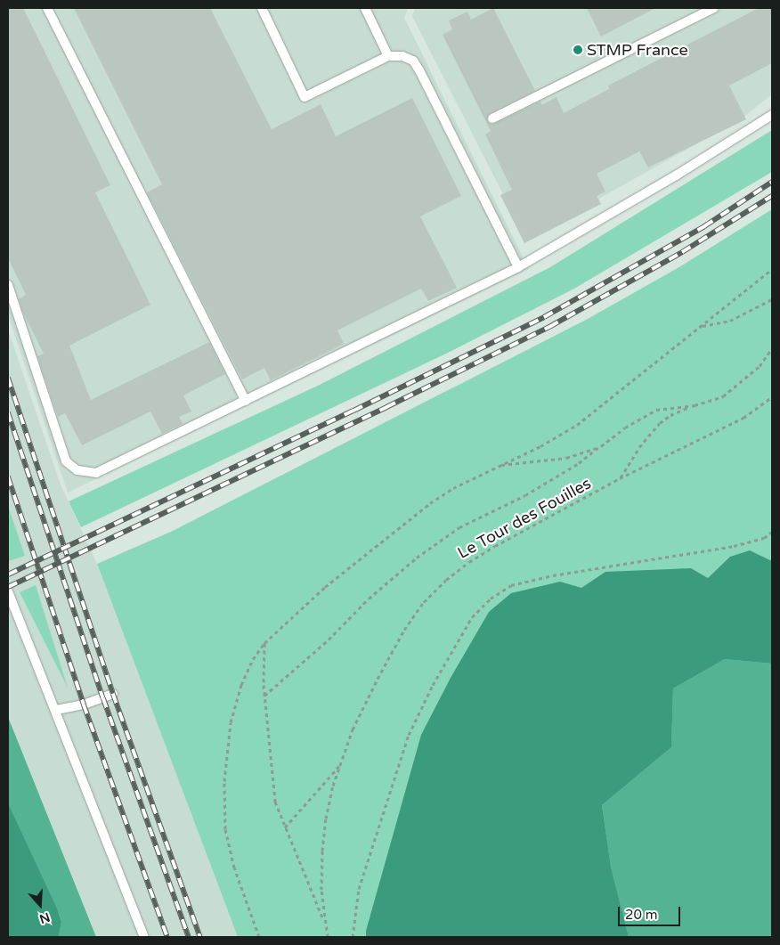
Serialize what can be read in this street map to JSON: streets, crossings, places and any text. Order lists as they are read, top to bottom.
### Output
{
  "streets": {
    "path": ["Le Tour des Fouilles"]
  },
  "places": ["STMP France"],
  "scale_bar": "20 m",
  "north": "bottom"
}
